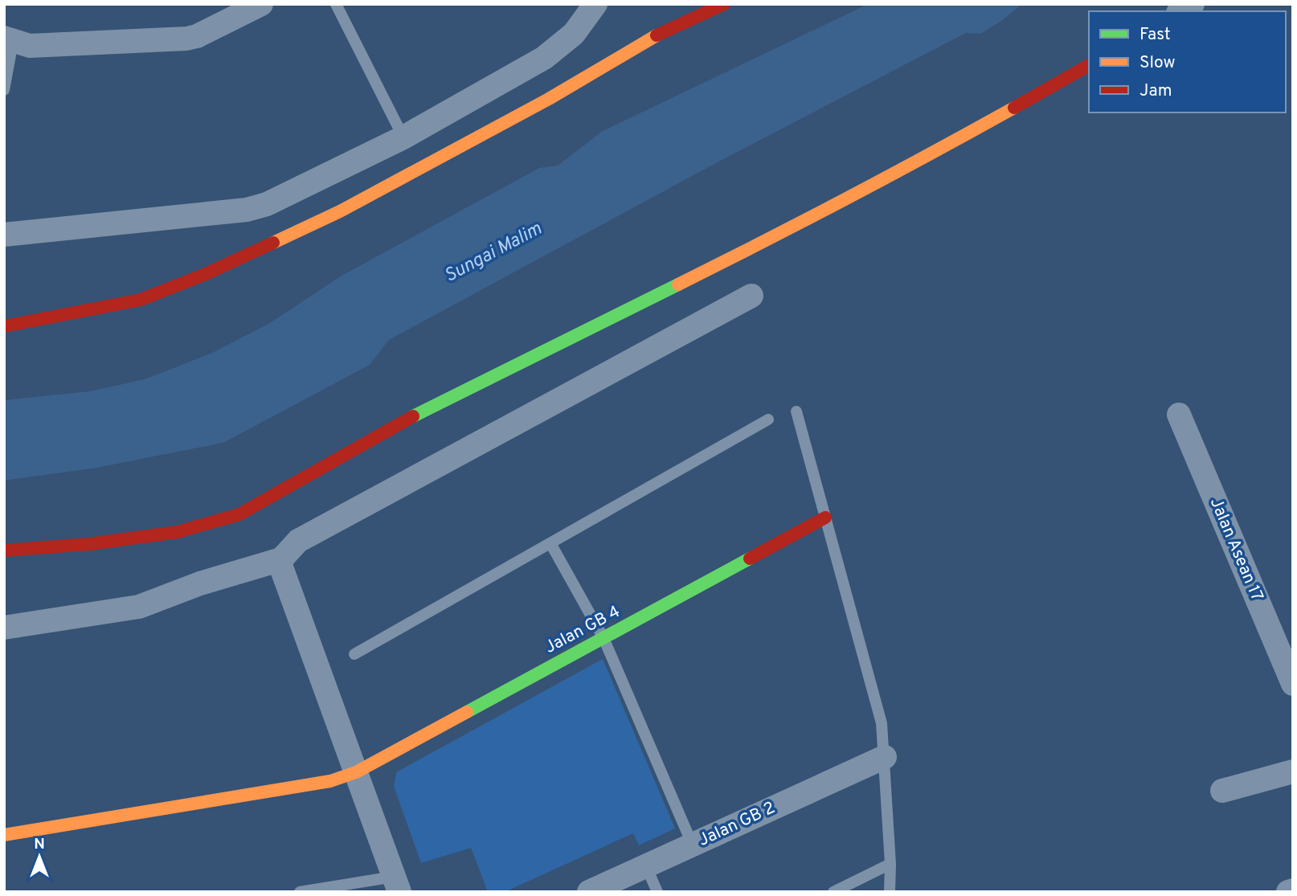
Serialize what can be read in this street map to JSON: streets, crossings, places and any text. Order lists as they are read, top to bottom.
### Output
{
  "streets": {
    "street": ["Jalan Asean 17", "Jalan GB 4", "Jalan GB 2"]
  },
  "water": ["Sungai Malim"],
  "legend": ["Fast", "Slow", "Jam"],
  "north": "top"
}
